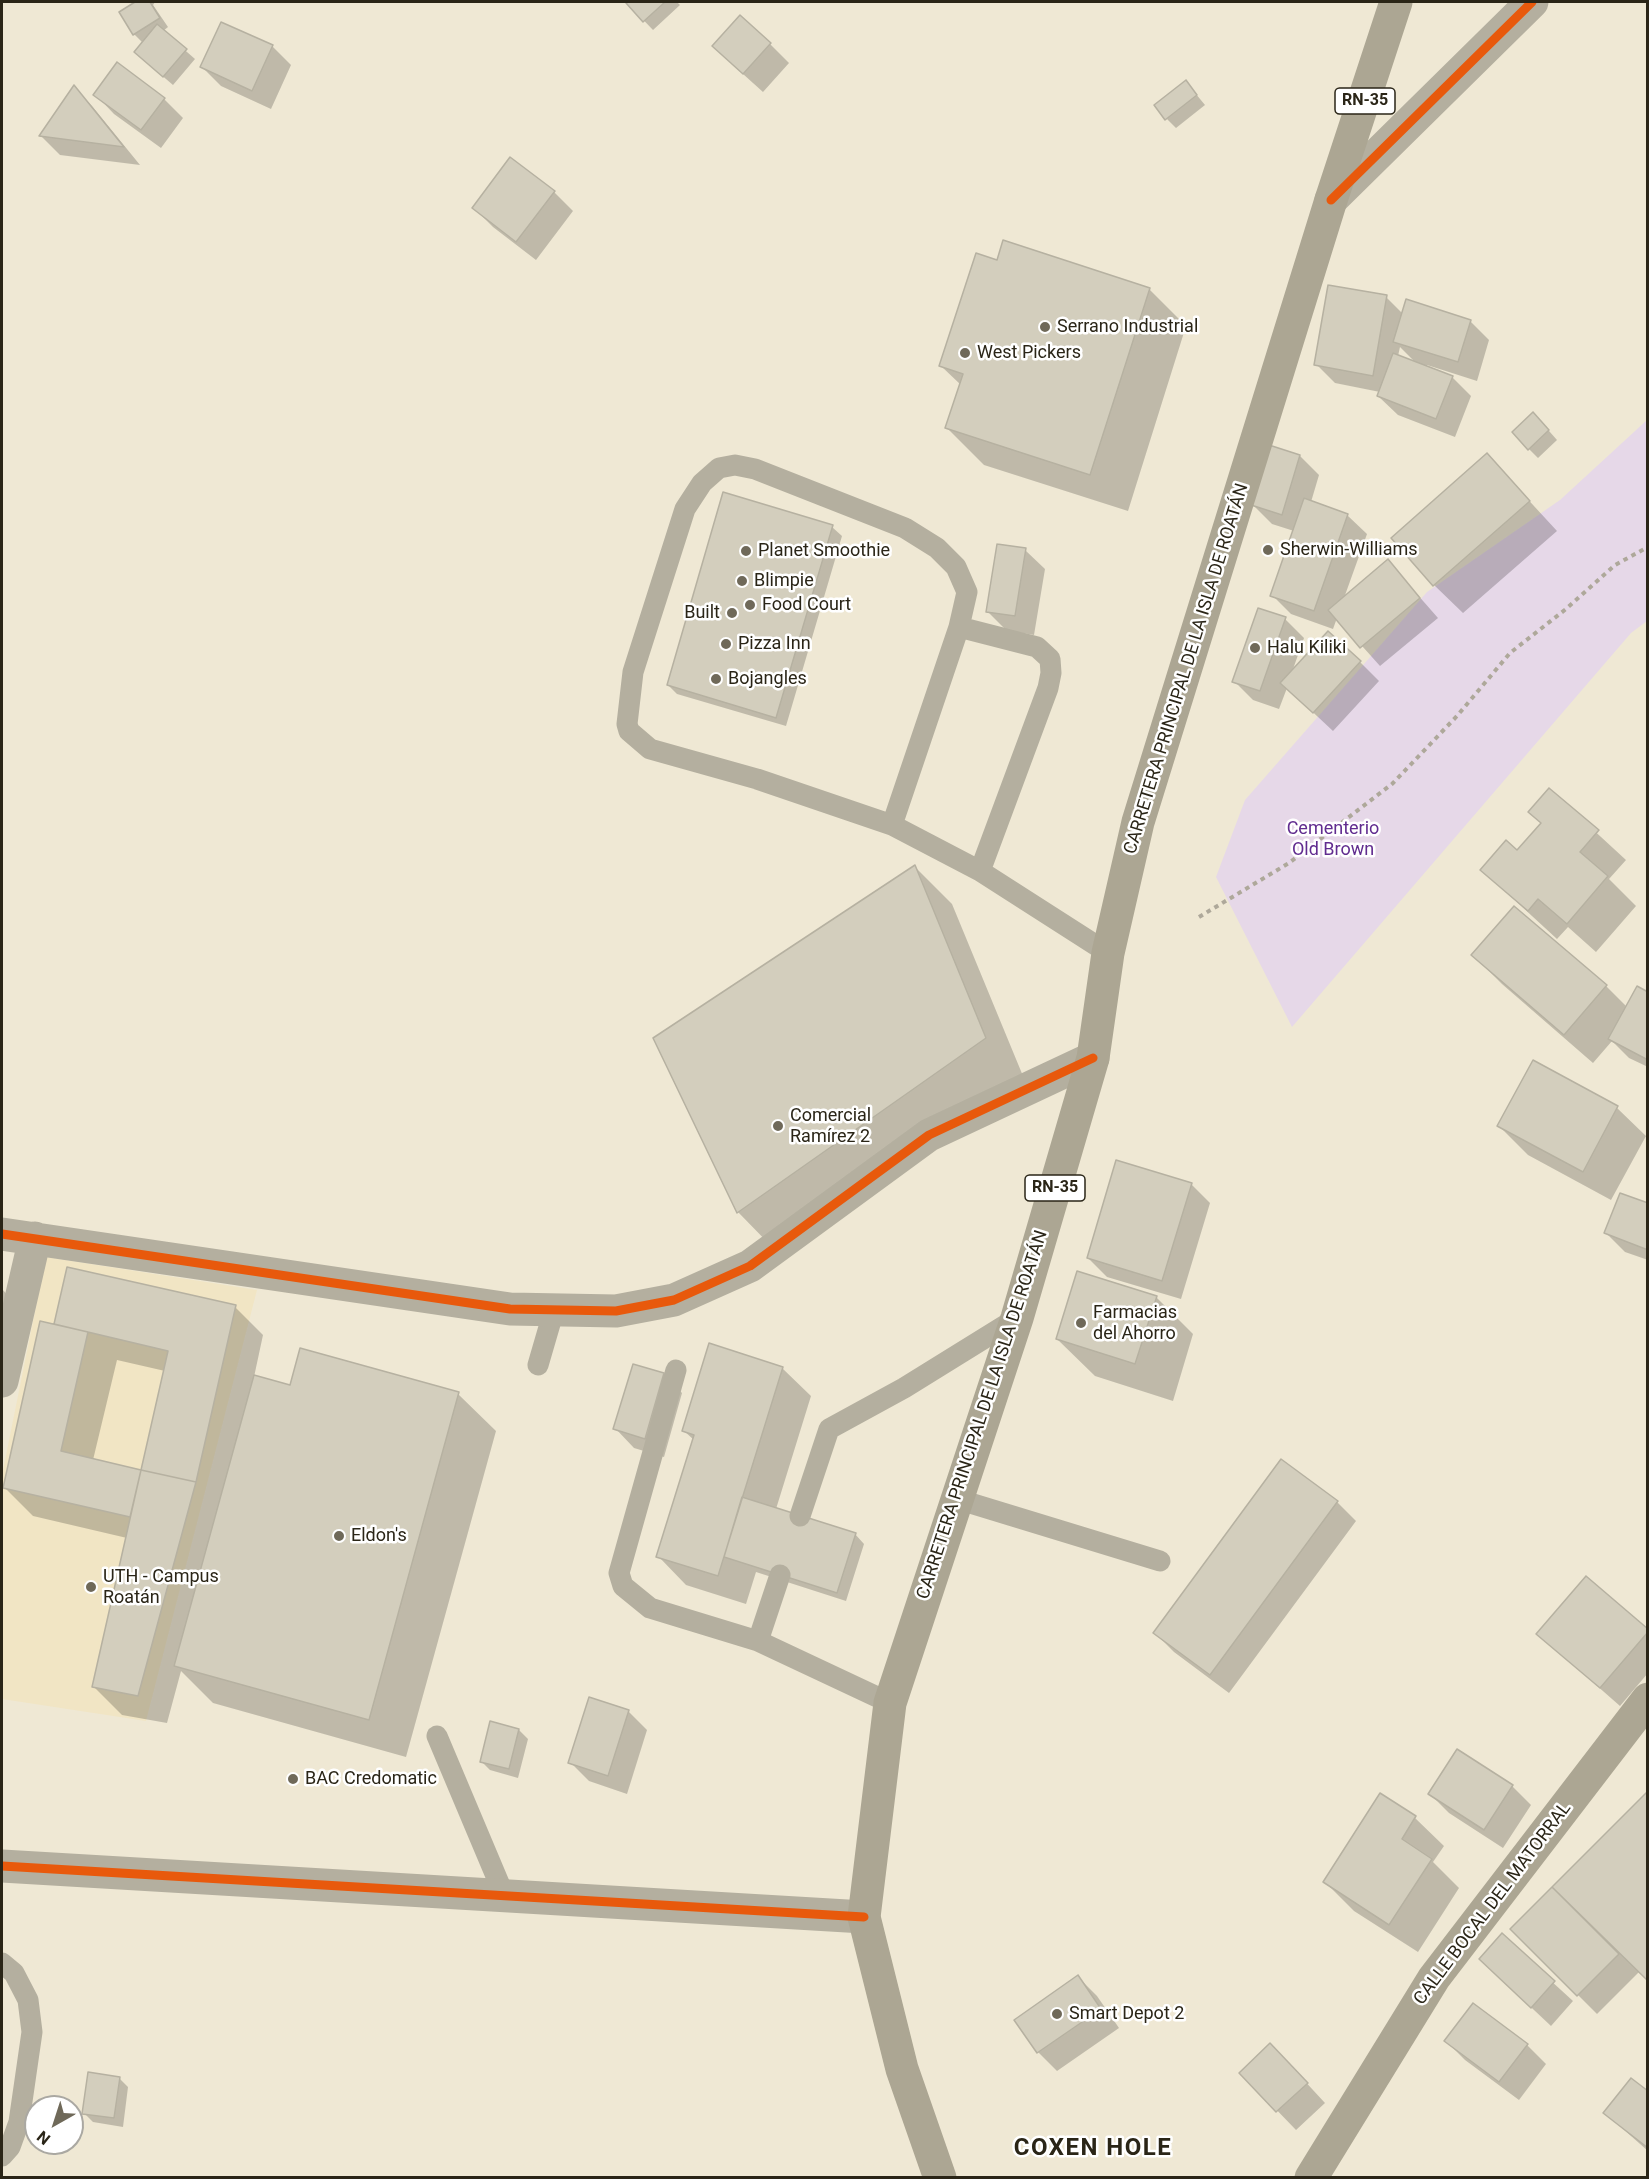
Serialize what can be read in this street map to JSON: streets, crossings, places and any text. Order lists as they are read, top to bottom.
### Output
{
  "streets": {
    "main road": ["RN-35", "CARRETERA PRINCIPAL DE LA ISLA DE ROATÁN", "CALLE BOCAL DEL MATORRAL"]
  },
  "districts": ["COXEN HOLE"],
  "parks": ["Cementerio Old Brown"],
  "places": [
    "Serrano Industrial",
    "West Pickers",
    "Sherwin-Williams",
    "Planet Smoothie",
    "Blimpie",
    "Food Court",
    "Built",
    "Pizza Inn",
    "Halu Kiliki",
    "Bojangles",
    "Comercial Ramírez 2",
    "Farmacias del Ahorro",
    "Eldon's",
    "UTH - Campus Roatán",
    "BAC Credomatic",
    "Smart Depot 2"
  ],
  "north": "bottom left"
}
